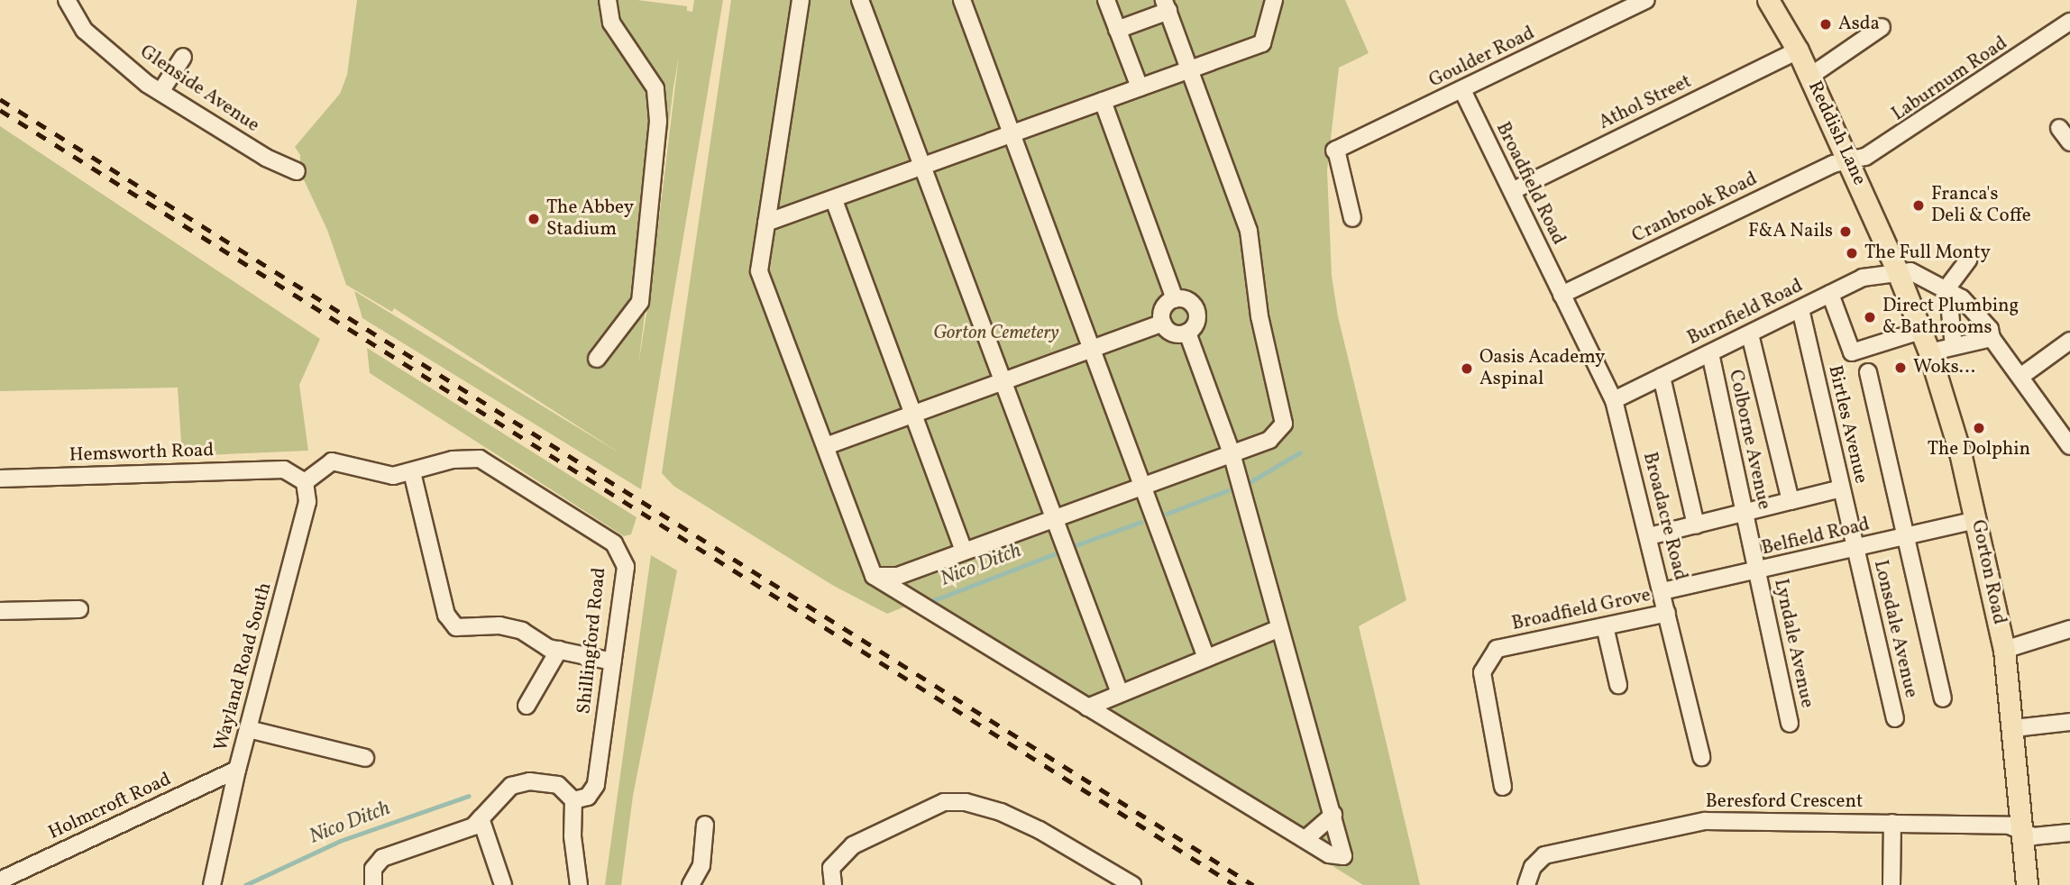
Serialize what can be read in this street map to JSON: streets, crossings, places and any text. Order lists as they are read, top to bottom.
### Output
{
  "streets": {
    "main road": ["Reddish Lane", "Gorton Road"],
    "street": [
      "Goulder Road",
      "Laburnum Road",
      "Glenside Avenue",
      "Athol Street",
      "Broadfield Road",
      "Cranbrook Road",
      "Burnfield Road",
      "Birtles Avenue",
      "Colborne Avenue",
      "Hemsworth Road",
      "Broadacre Road",
      "Belfield Road",
      "Broadfield Grove",
      "Lonsdale Avenue",
      "Shillingford Road",
      "Lyndale Avenue",
      "Wayland Road South",
      "Beresford Crescent",
      "Holmcroft Road"
    ]
  },
  "crossings": [
    ["Goulder Road", "Broadfield Road"],
    ["Laburnum Road", "Reddish Lane"],
    ["Laburnum Road", "Cranbrook Road"],
    ["Athol Street", "Reddish Lane"],
    ["Athol Street", "Broadfield Road"],
    ["Reddish Lane", "Cranbrook Road"],
    ["Reddish Lane", "Burnfield Road"],
    ["Reddish Lane", "Gorton Road"],
    ["Broadfield Road", "Cranbrook Road"],
    ["Broadfield Road", "Broadacre Road"],
    ["Cranbrook Road", "Broadacre Road"],
    ["Burnfield Road", "Birtles Avenue"],
    ["Burnfield Road", "Colborne Avenue"],
    ["Burnfield Road", "Broadacre Road"],
    ["Burnfield Road", "Gorton Road"],
    ["Birtles Avenue", "Belfield Road"],
    ["Birtles Avenue", "Lonsdale Avenue"],
    ["Colborne Avenue", "Belfield Road"],
    ["Colborne Avenue", "Lyndale Avenue"],
    ["Hemsworth Road", "Shillingford Road"],
    ["Hemsworth Road", "Wayland Road South"],
    ["Broadacre Road", "Belfield Road"],
    ["Broadacre Road", "Broadfield Grove"],
    ["Belfield Road", "Gorton Road"],
    ["Belfield Road", "Lonsdale Avenue"],
    ["Belfield Road", "Lyndale Avenue"],
    ["Gorton Road", "Beresford Crescent"],
    ["Shillingford Road", "Wayland Road South"],
    ["Wayland Road South", "Holmcroft Road"]
  ],
  "water": ["Nico Ditch"],
  "parks": ["Gorton Cemetery"],
  "places": [
    "Asda",
    "Franca's Deli & Coffe",
    "The Abbey Stadium",
    "F&A Nails",
    "The Full Monty",
    "Direct Plumbing & Bathrooms",
    "Woks...",
    "Oasis Academy Aspinal",
    "The Dolphin"
  ]
}
